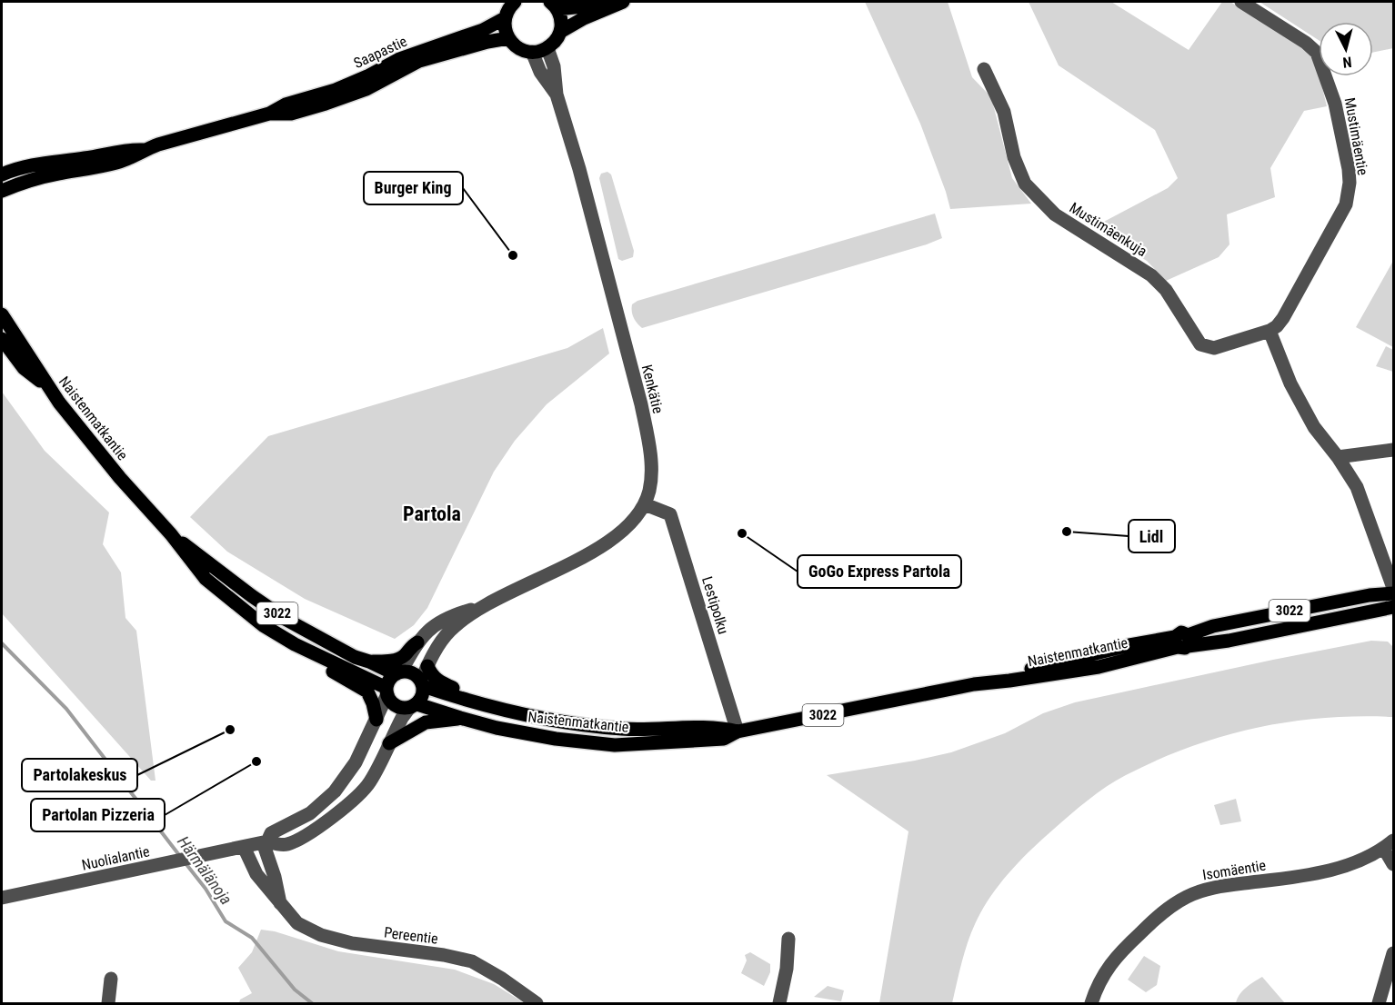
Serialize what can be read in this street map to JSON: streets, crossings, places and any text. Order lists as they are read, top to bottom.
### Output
{
  "streets": {
    "main road": ["Saapastie", "Naistenmatkantie", "3022"],
    "street": [
      "Mustimäentie",
      "Mustimäenkuja",
      "Kenkätie",
      "Lestipolku",
      "Nuolialantie",
      "Isomäentie",
      "Pereentie"
    ]
  },
  "crossings": [
    ["Mustimäentie", "Mustimäenkuja"],
    ["Kenkätie", "Naistenmatkantie"],
    ["Kenkätie", "Lestipolku"],
    ["Kenkätie", "Nuolialantie"],
    ["Naistenmatkantie", "Lestipolku"],
    ["Naistenmatkantie", "Nuolialantie"],
    ["Nuolialantie", "Pereentie"]
  ],
  "districts": ["Partola"],
  "water": ["Härmälänoja"],
  "places": [
    "Burger King",
    "Lidl",
    "GoGo Express Partola",
    "Partolakeskus",
    "Partolan Pizzeria"
  ],
  "north": "bottom"
}
